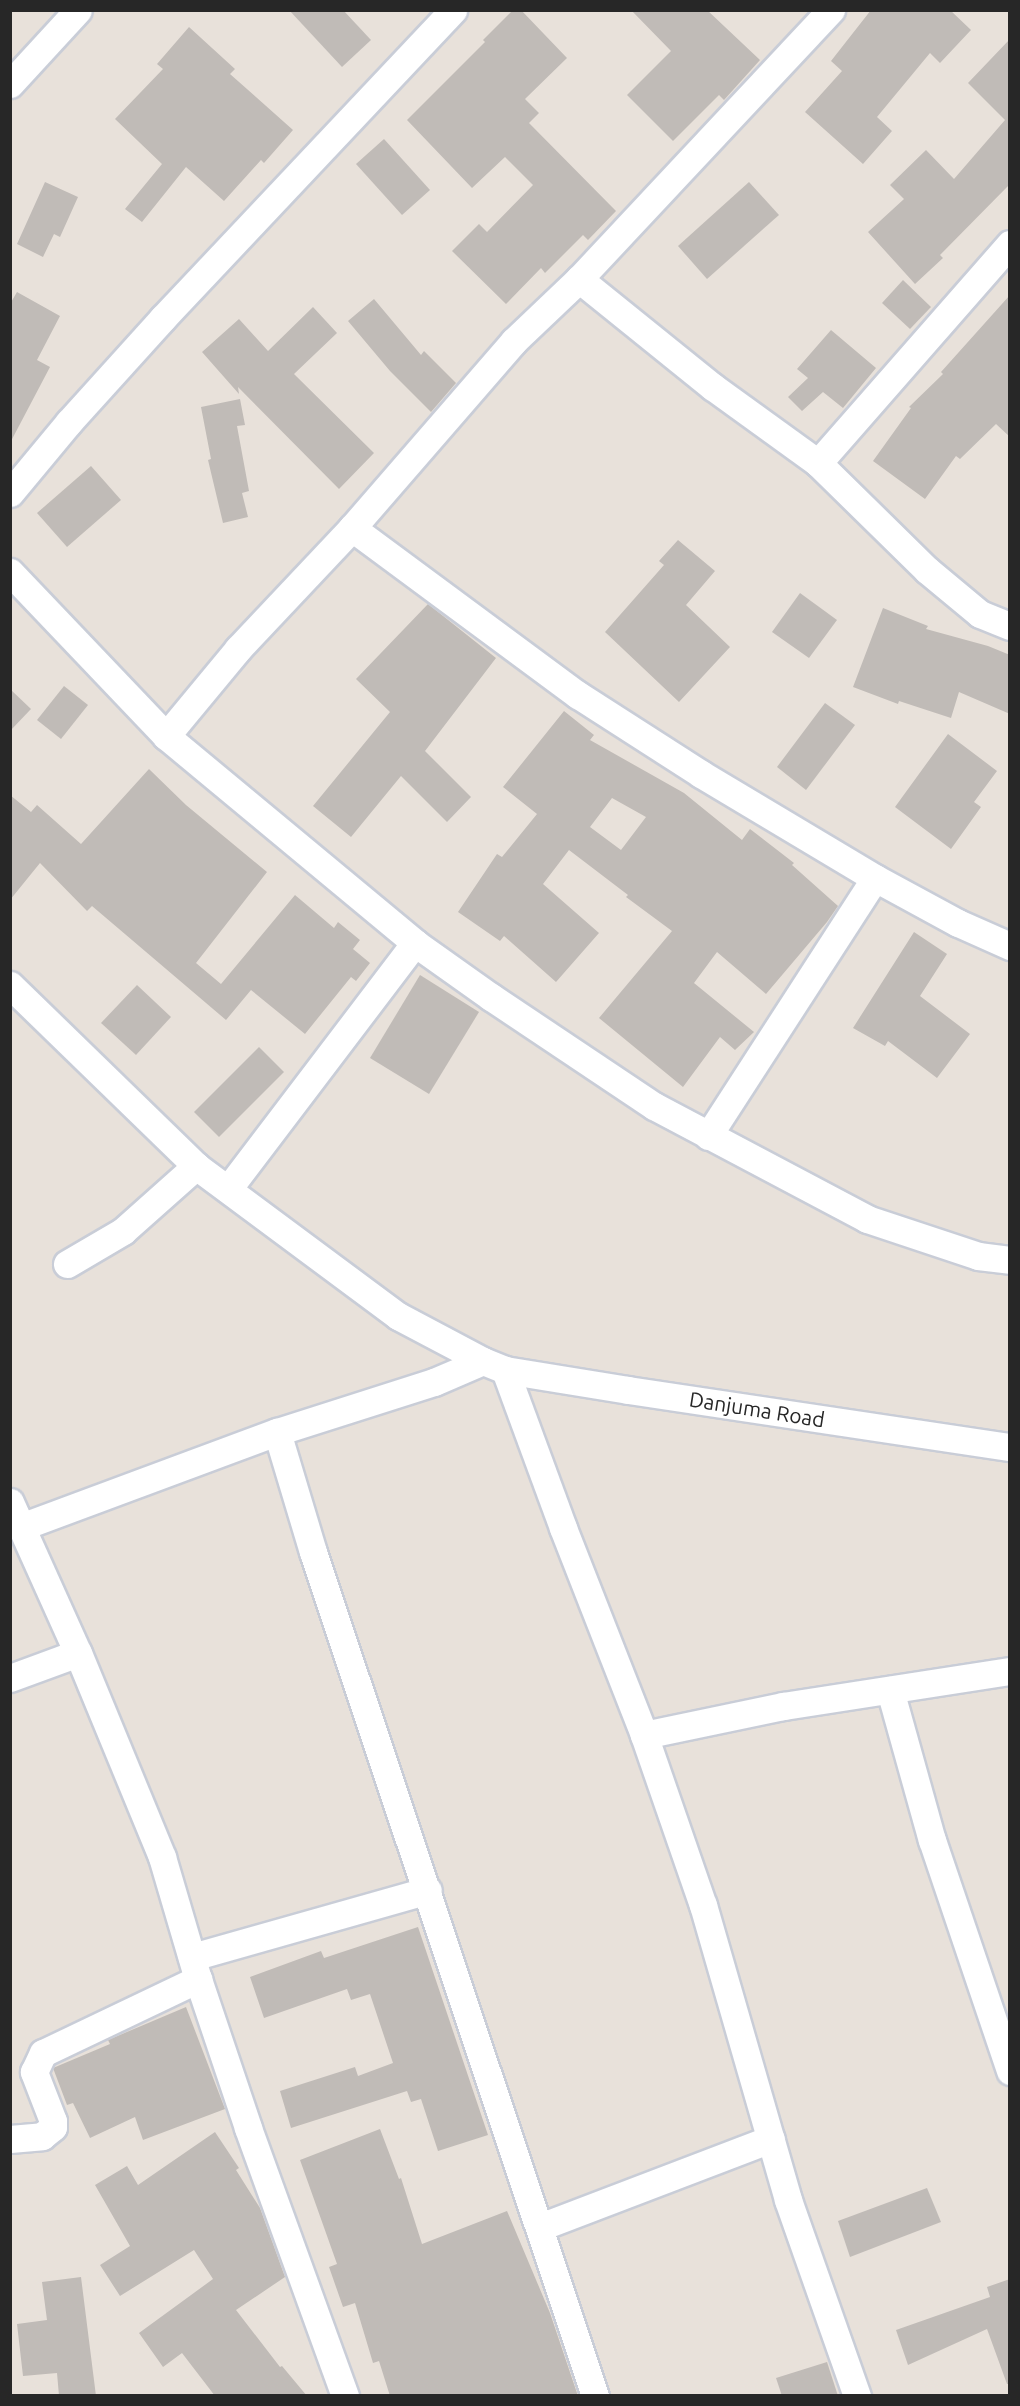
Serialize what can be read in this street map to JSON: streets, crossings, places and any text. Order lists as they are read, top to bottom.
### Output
{
  "streets": {
    "street": ["Danjuma Road"]
  }
}
